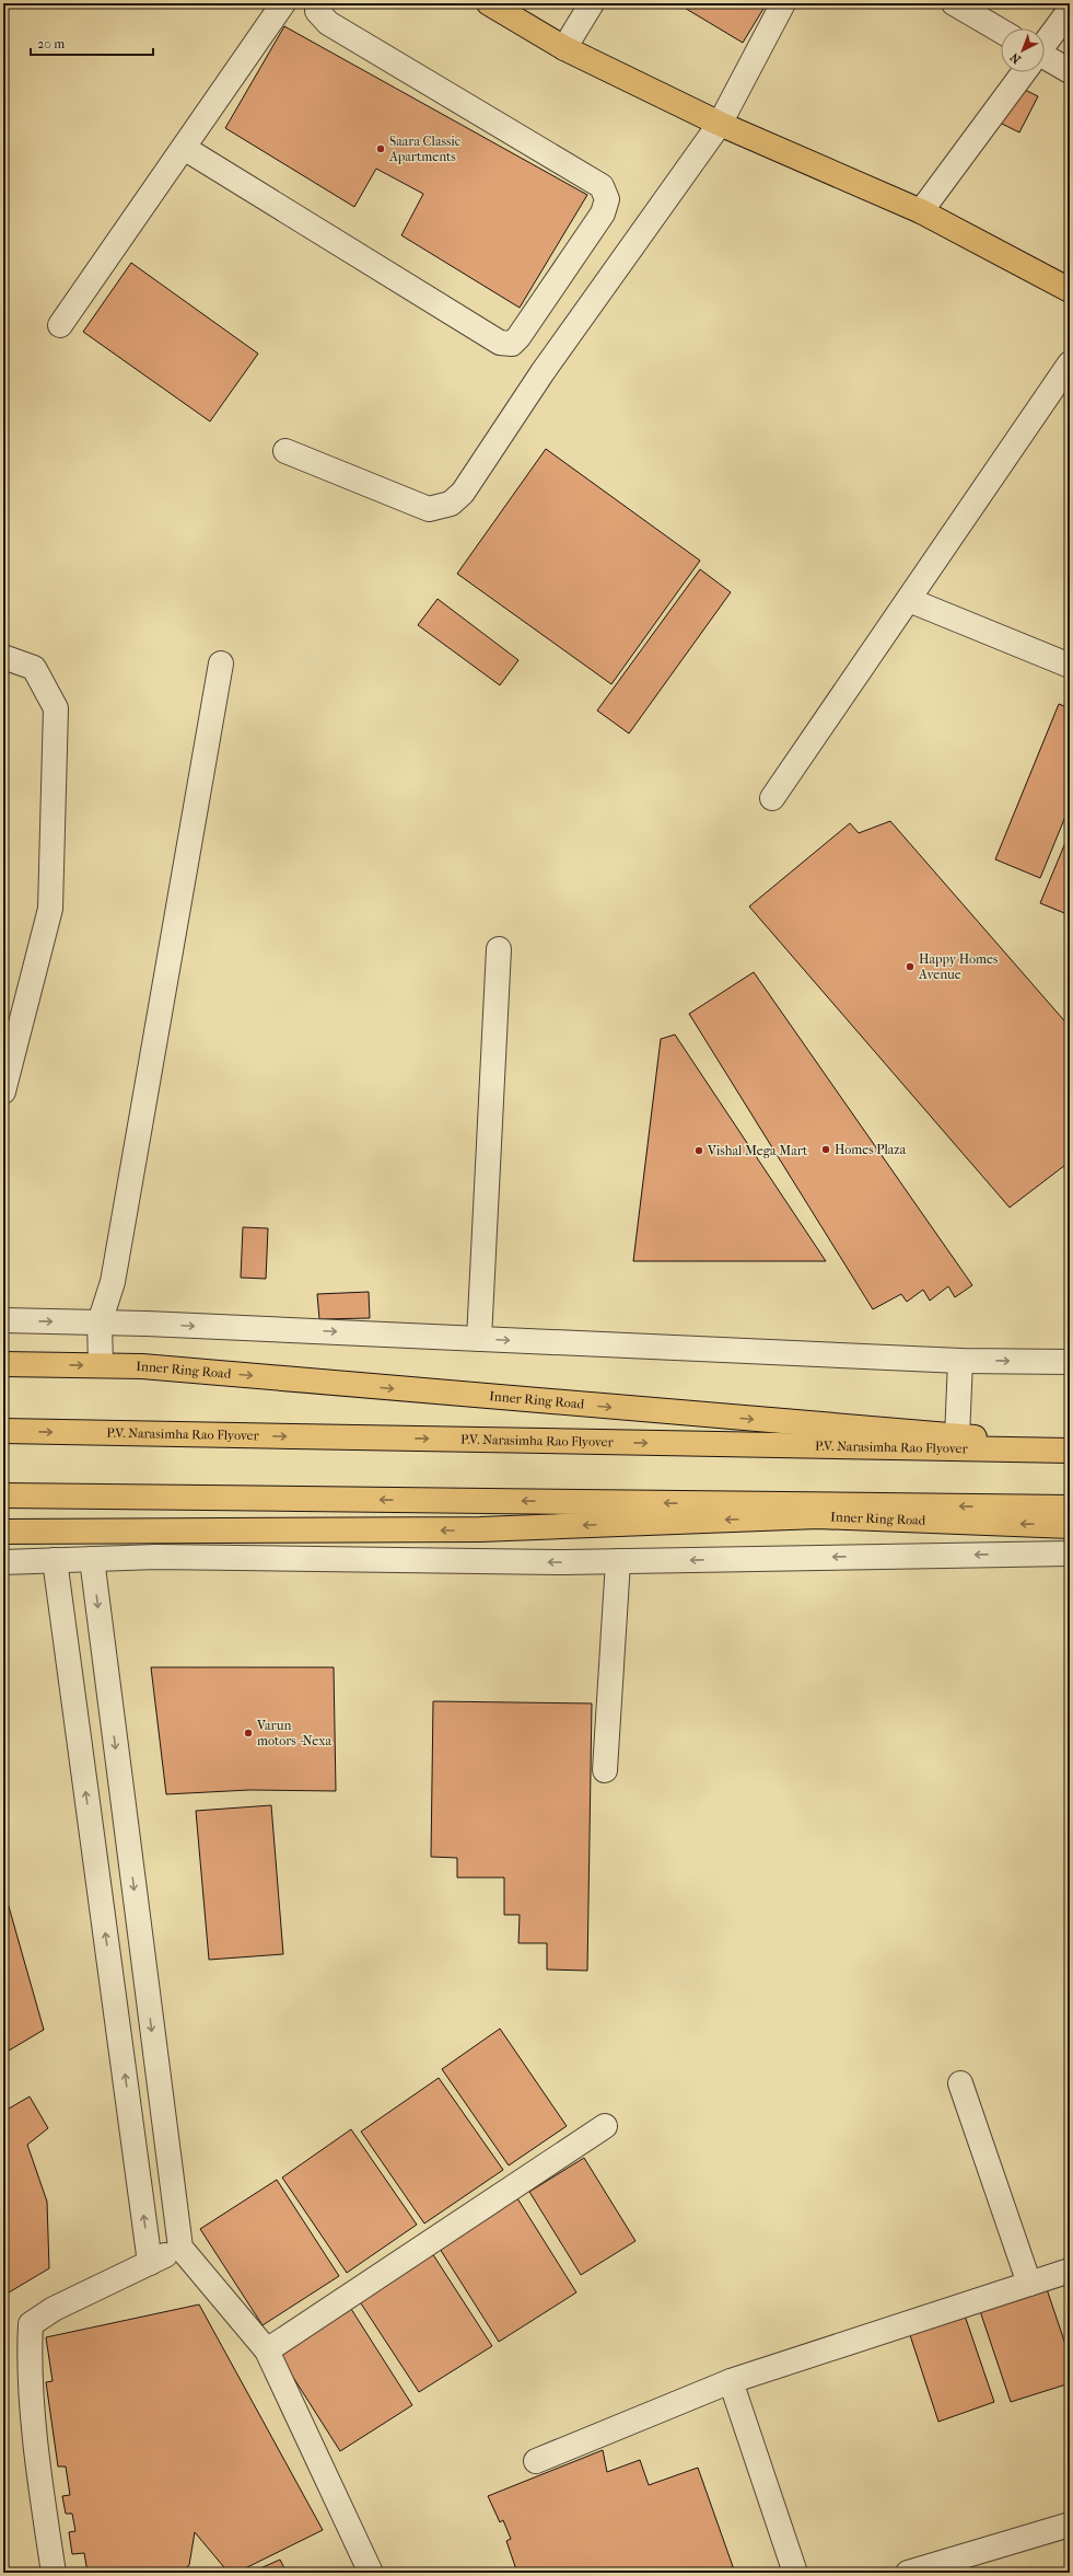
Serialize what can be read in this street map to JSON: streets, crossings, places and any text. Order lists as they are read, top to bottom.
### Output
{
  "streets": {
    "main road": ["Inner Ring Road", "P.V. Narasimha Rao Flyover"]
  },
  "places": [
    "Saara Classic Apartments",
    "Happy Homes Avenue",
    "Homes Plaza",
    "Vishal Mega Mart",
    "Varun motors -Nexa"
  ],
  "scale_bar": "20 m",
  "north": "bottom left"
}
